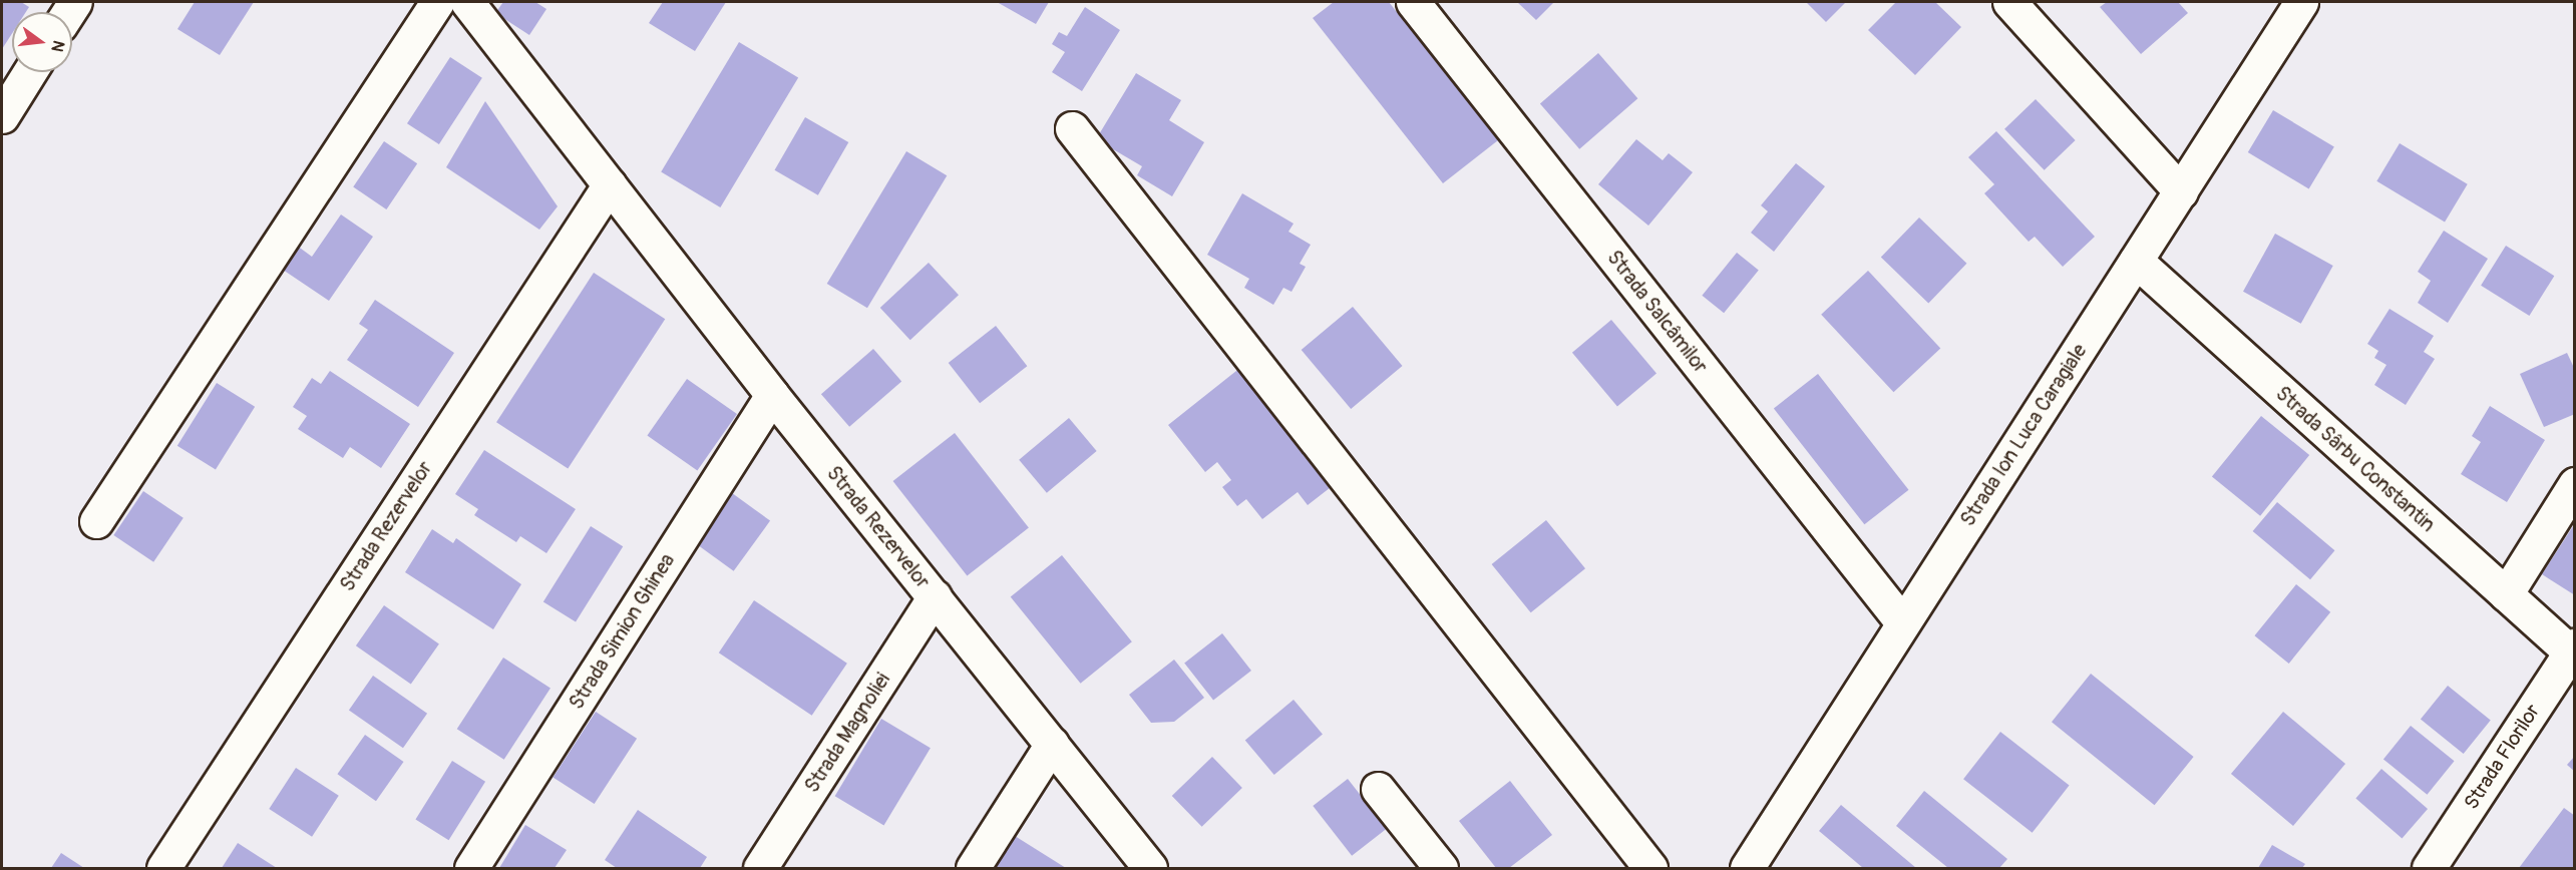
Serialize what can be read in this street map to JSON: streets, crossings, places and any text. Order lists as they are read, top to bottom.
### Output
{
  "streets": {
    "street": [
      "Strada Salcâmilor",
      "Strada Ion Luca Caragiale",
      "Strada Sârbu Constantin",
      "Strada Rezervelor",
      "Strada Simion Ghinea",
      "Strada Magnoliei",
      "Strada Florilor"
    ]
  },
  "crossings": [
    ["Strada Salcâmilor", "Strada Ion Luca Caragiale"],
    ["Strada Ion Luca Caragiale", "Strada Sârbu Constantin"],
    ["Strada Sârbu Constantin", "Strada Florilor"],
    ["Strada Rezervelor", "Strada Simion Ghinea"],
    ["Strada Rezervelor", "Strada Magnoliei"]
  ],
  "north": "right"
}
